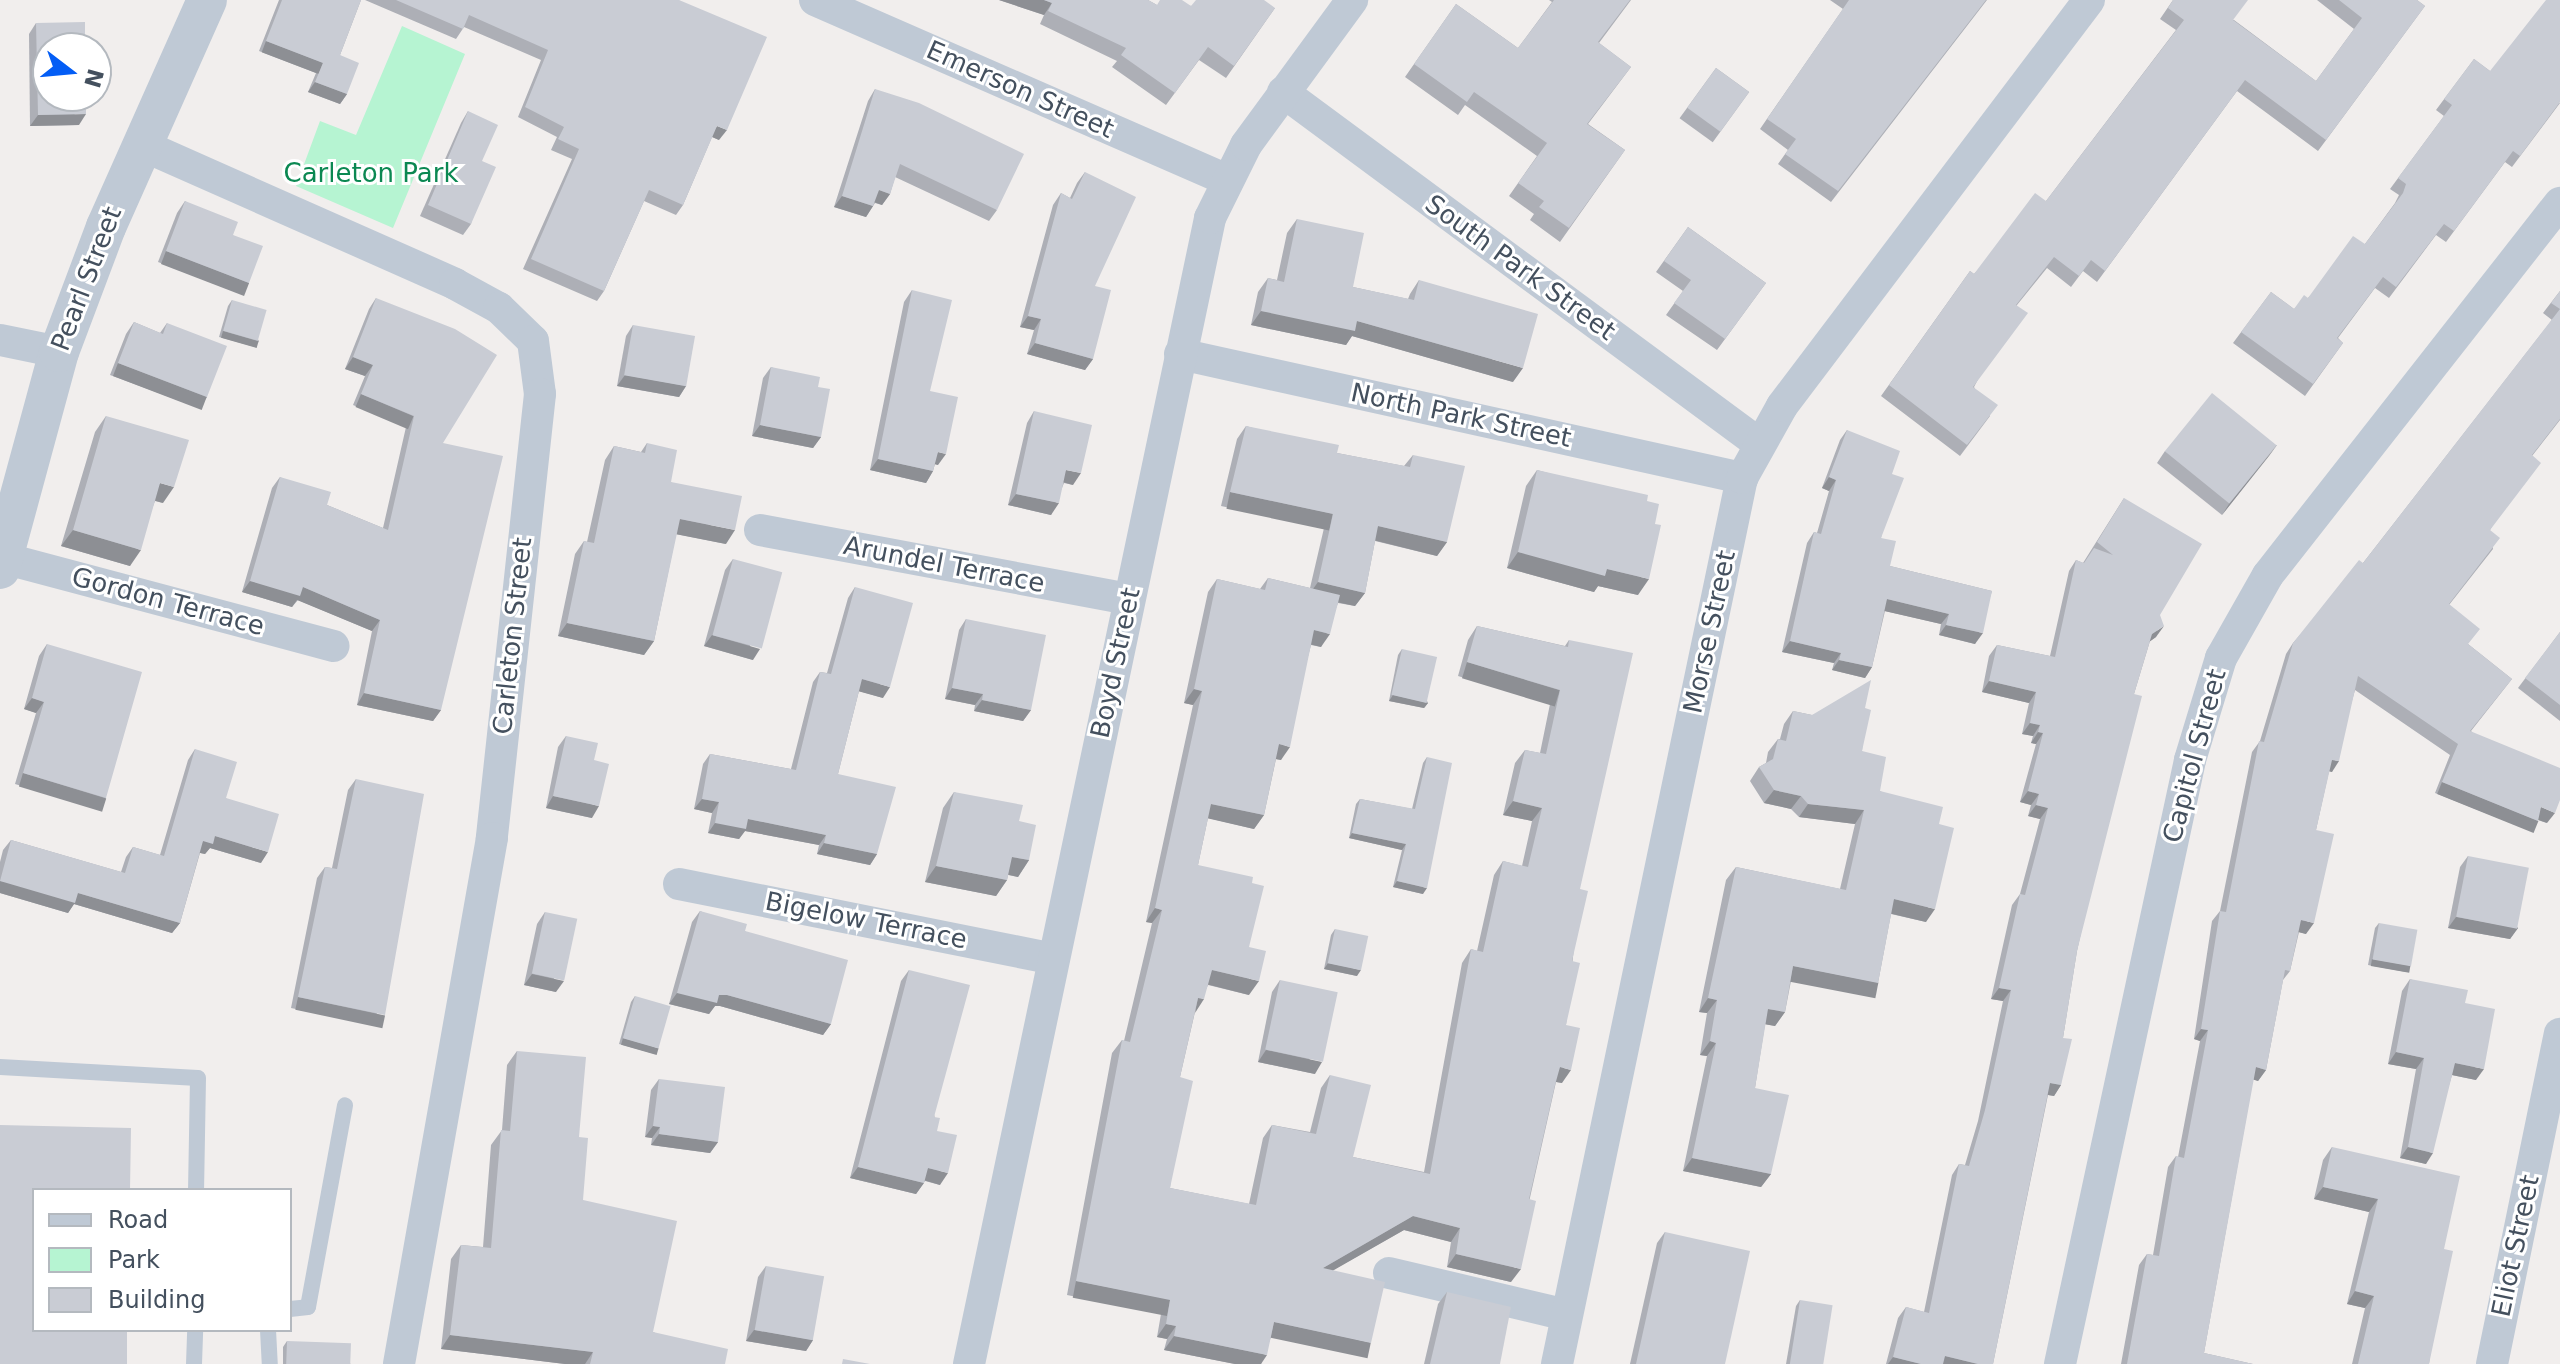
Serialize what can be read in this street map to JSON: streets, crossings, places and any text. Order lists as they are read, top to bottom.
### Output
{
  "streets": {
    "street": [
      "Emerson Street",
      "South Park Street",
      "Pearl Street",
      "North Park Street",
      "Arundel Terrace",
      "Gordon Terrace",
      "Morse Street",
      "Carleton Street",
      "Boyd Street",
      "Capitol Street",
      "Bigelow Terrace",
      "Eliot Street"
    ]
  },
  "crossings": [
    ["Emerson Street", "Boyd Street"],
    ["South Park Street", "Morse Street"],
    ["South Park Street", "Boyd Street"],
    ["Pearl Street", "Gordon Terrace"],
    ["Pearl Street", "Carleton Street"],
    ["North Park Street", "Morse Street"],
    ["North Park Street", "Boyd Street"],
    ["Arundel Terrace", "Boyd Street"],
    ["Boyd Street", "Bigelow Terrace"]
  ],
  "parks": ["Carleton Park"],
  "legend": ["Road", "Park", "Building"],
  "north": "right"
}
